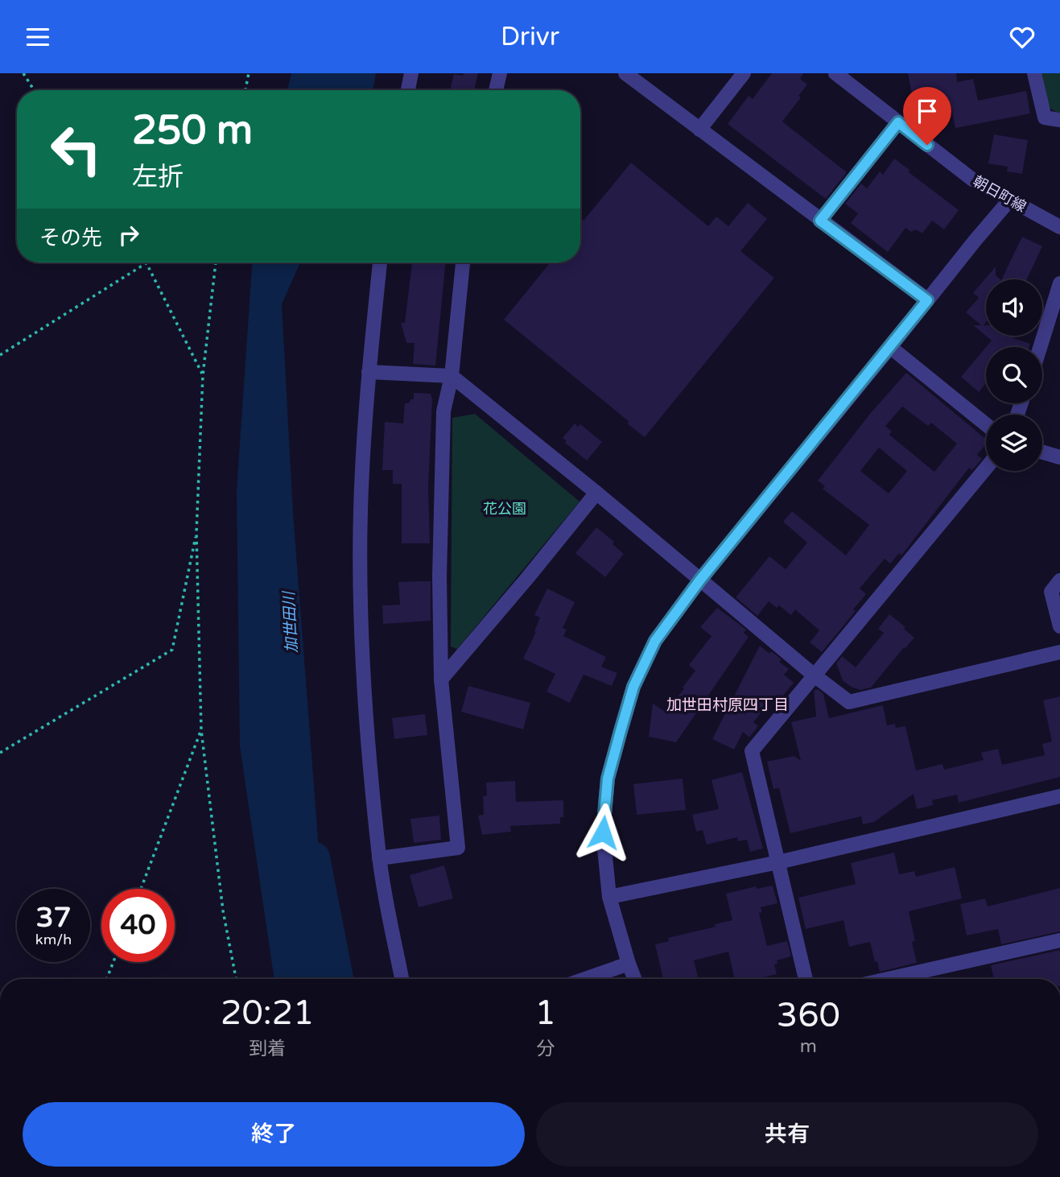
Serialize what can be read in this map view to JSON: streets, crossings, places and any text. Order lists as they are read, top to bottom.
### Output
{
  "streets": {
    "street": ["朝日町線"]
  },
  "districts": ["加世田村原四丁目"],
  "water": ["加世田川"],
  "parks": ["花公園"],
  "page": {
    "header": "Drivr",
    "turn": ["250 m", "左折"],
    "then": "その先",
    "speed": "37 km/h",
    "limit": "40",
    "eta": [
      "20:21",
      "到着",
      "1",
      "分",
      "360",
      "m"
    ],
    "buttons": ["終了", "共有"]
  }
}
